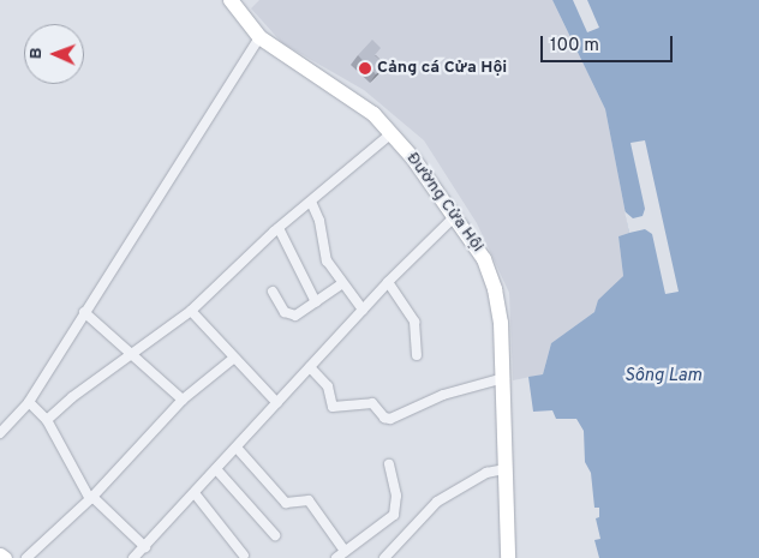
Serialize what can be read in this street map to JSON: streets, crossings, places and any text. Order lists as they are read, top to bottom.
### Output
{
  "streets": {
    "main road": ["Đường Cửa Hội"]
  },
  "water": ["Sông Lam"],
  "places": ["Cảng cá Cửa Hội"],
  "scale_bar": "100 m",
  "north": "left"
}
